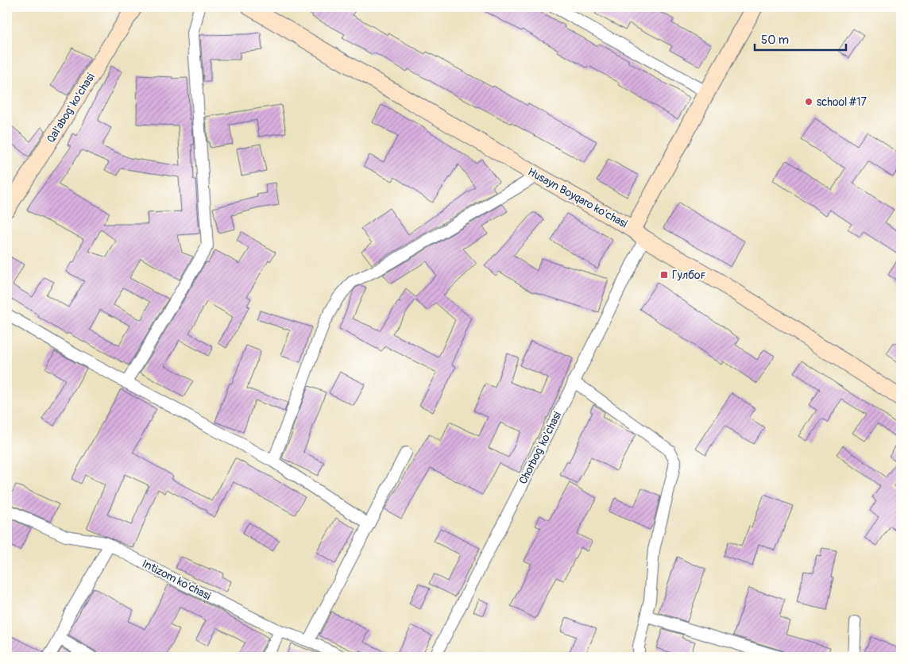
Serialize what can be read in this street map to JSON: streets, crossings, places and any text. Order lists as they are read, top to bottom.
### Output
{
  "streets": {
    "main road": ["Qal'abog' ko'chasi", "Husayn Boyqaro ko'chasi"],
    "street": ["Сhorbog' ko'chasi", "Intizom ko'chasi"]
  },
  "crossings": [
    ["Husayn Boyqaro ko'chasi", "Сhorbog' ko'chasi"]
  ],
  "places": {
    "other": ["school #17"],
    "transit": ["Гулбоғ"]
  },
  "scale_bar": "50 m"
}
